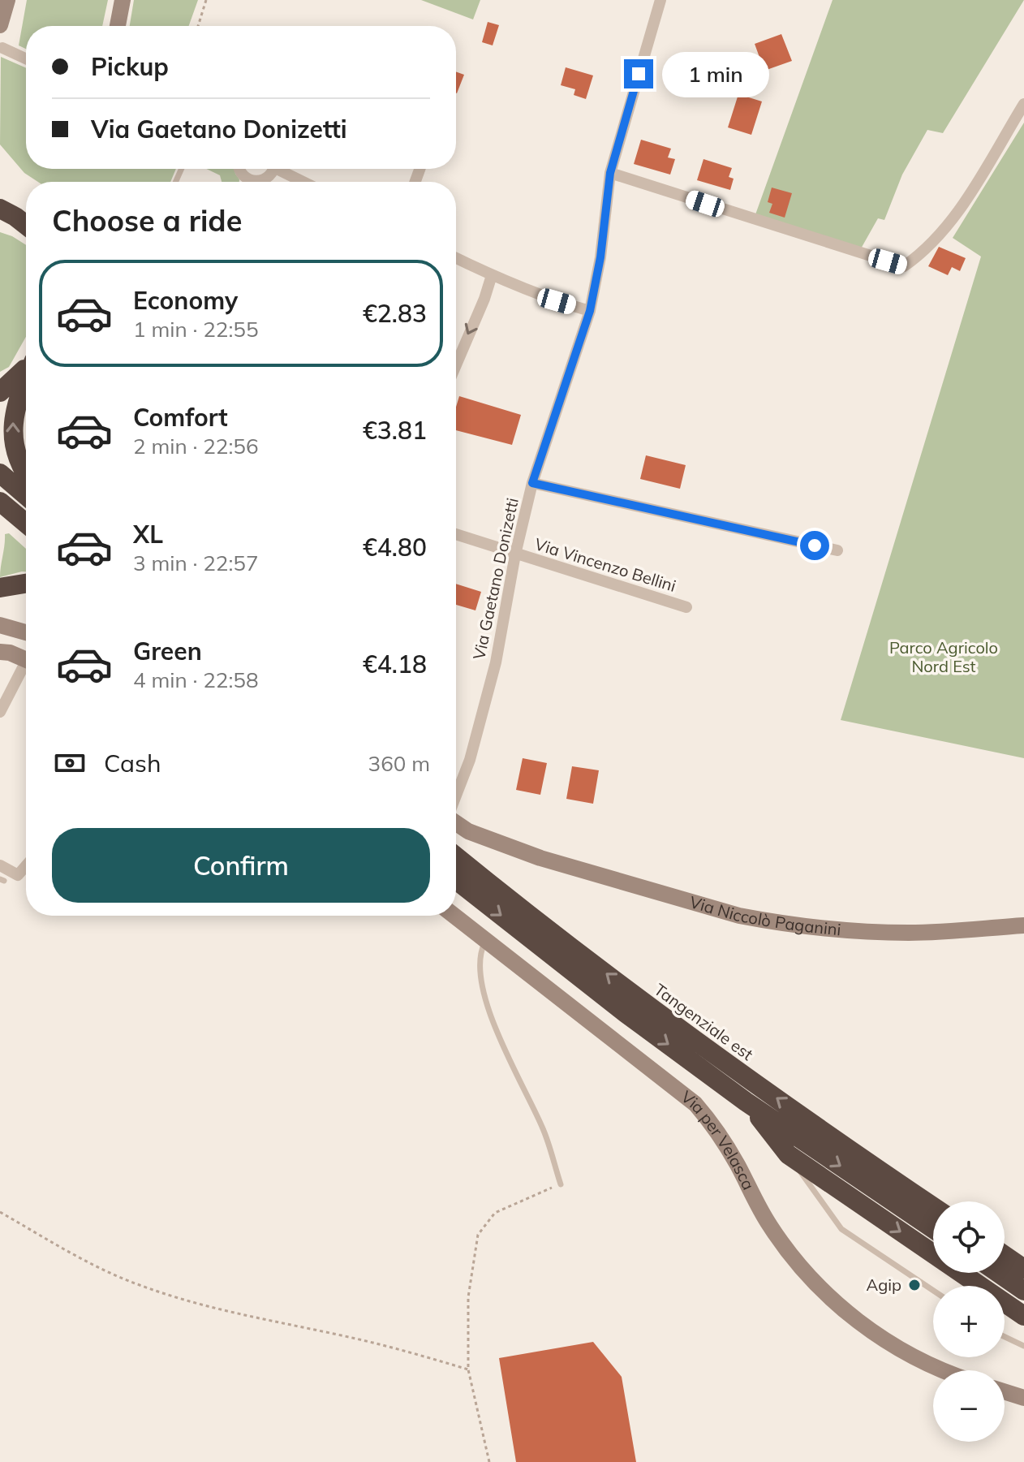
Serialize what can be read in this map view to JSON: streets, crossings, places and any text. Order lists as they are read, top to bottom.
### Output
{
  "streets": {
    "highway": ["Tangenziale est"],
    "street": [
      "Via Vincenzo Bellini",
      "Via Gaetano Donizetti",
      "Via Niccolò Paganini",
      "Via per Velasca"
    ]
  },
  "crossings": [
    ["Via Vincenzo Bellini", "Via Gaetano Donizetti"]
  ],
  "parks": ["Parco Agricolo Nord Est"],
  "places": ["Agip"],
  "page": {
    "banner": ["Pickup", "Via Gaetano Donizetti"],
    "bubble": "1 min",
    "heading": "Choose a ride",
    "list": [
      {
        "name": "Economy",
        "note": "1 min · 22:55",
        "value": "€2.83"
      },
      {
        "name": "Comfort",
        "note": "2 min · 22:56",
        "value": "€3.81"
      },
      {
        "name": "XL",
        "note": "3 min · 22:57",
        "value": "€4.80"
      },
      {
        "name": "Green",
        "note": "4 min · 22:58",
        "value": "€4.18"
      }
    ],
    "pay": ["Cash", "360 m"],
    "buttons": "Confirm",
    "map_buttons": ["+", "−"]
  }
}
